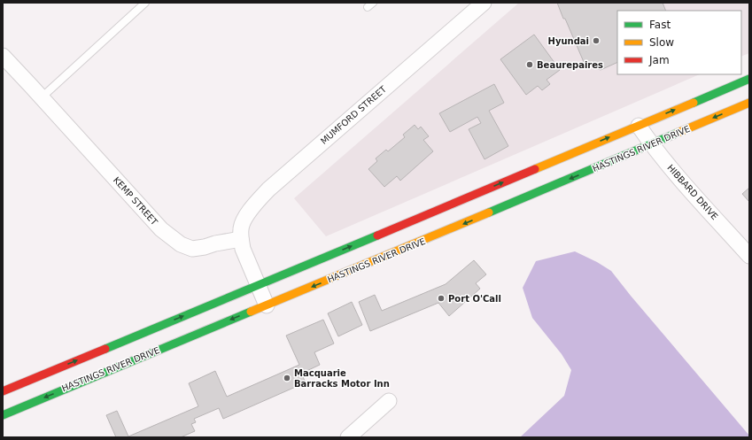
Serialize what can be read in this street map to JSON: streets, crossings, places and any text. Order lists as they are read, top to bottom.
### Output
{
  "streets": {
    "main road": ["HASTINGS RIVER DRIVE"],
    "street": ["MUMFORD STREET", "HIBBARD DRIVE", "KEMP STREET"]
  },
  "crossings": [
    ["MUMFORD STREET", "KEMP STREET"],
    ["HASTINGS RIVER DRIVE", "HIBBARD DRIVE"]
  ],
  "places": [
    "Hyundai",
    "Beaurepaires",
    "Port O'Call",
    "Macquarie Barracks Motor Inn"
  ],
  "legend": ["Fast", "Slow", "Jam"]
}
